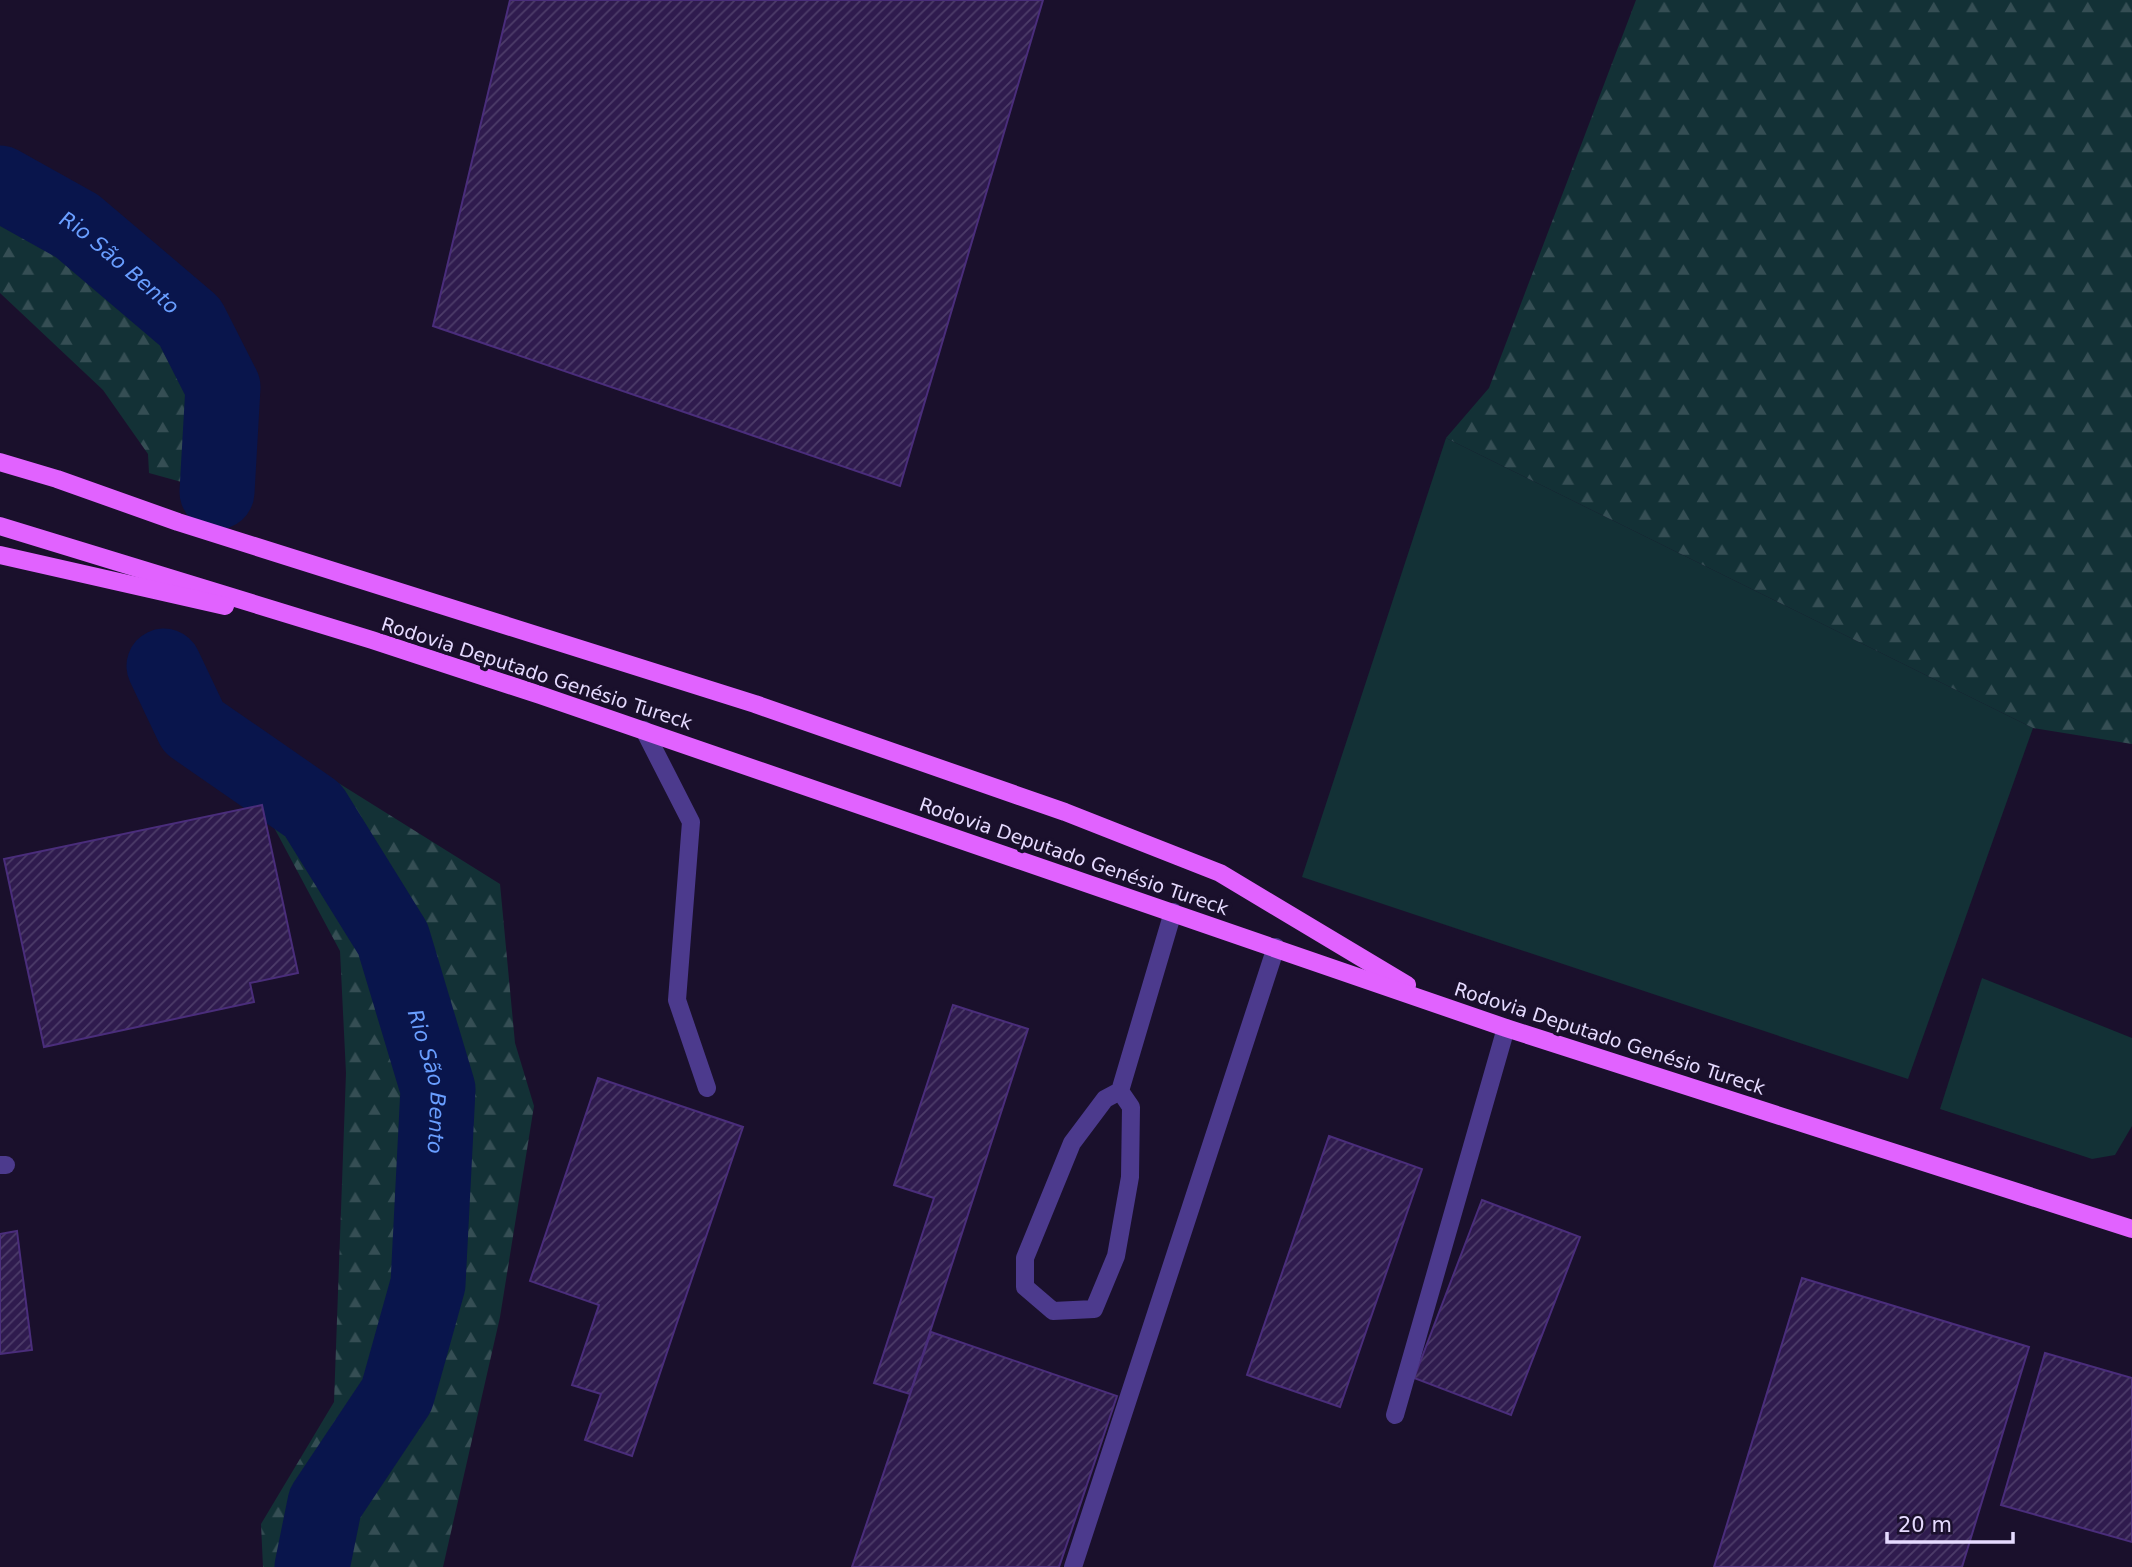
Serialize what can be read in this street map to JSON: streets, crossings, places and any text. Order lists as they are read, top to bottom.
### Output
{
  "streets": {
    "main road": ["Rodovia Deputado Genésio Tureck"]
  },
  "water": ["Rio São Bento"],
  "scale_bar": "20 m"
}
